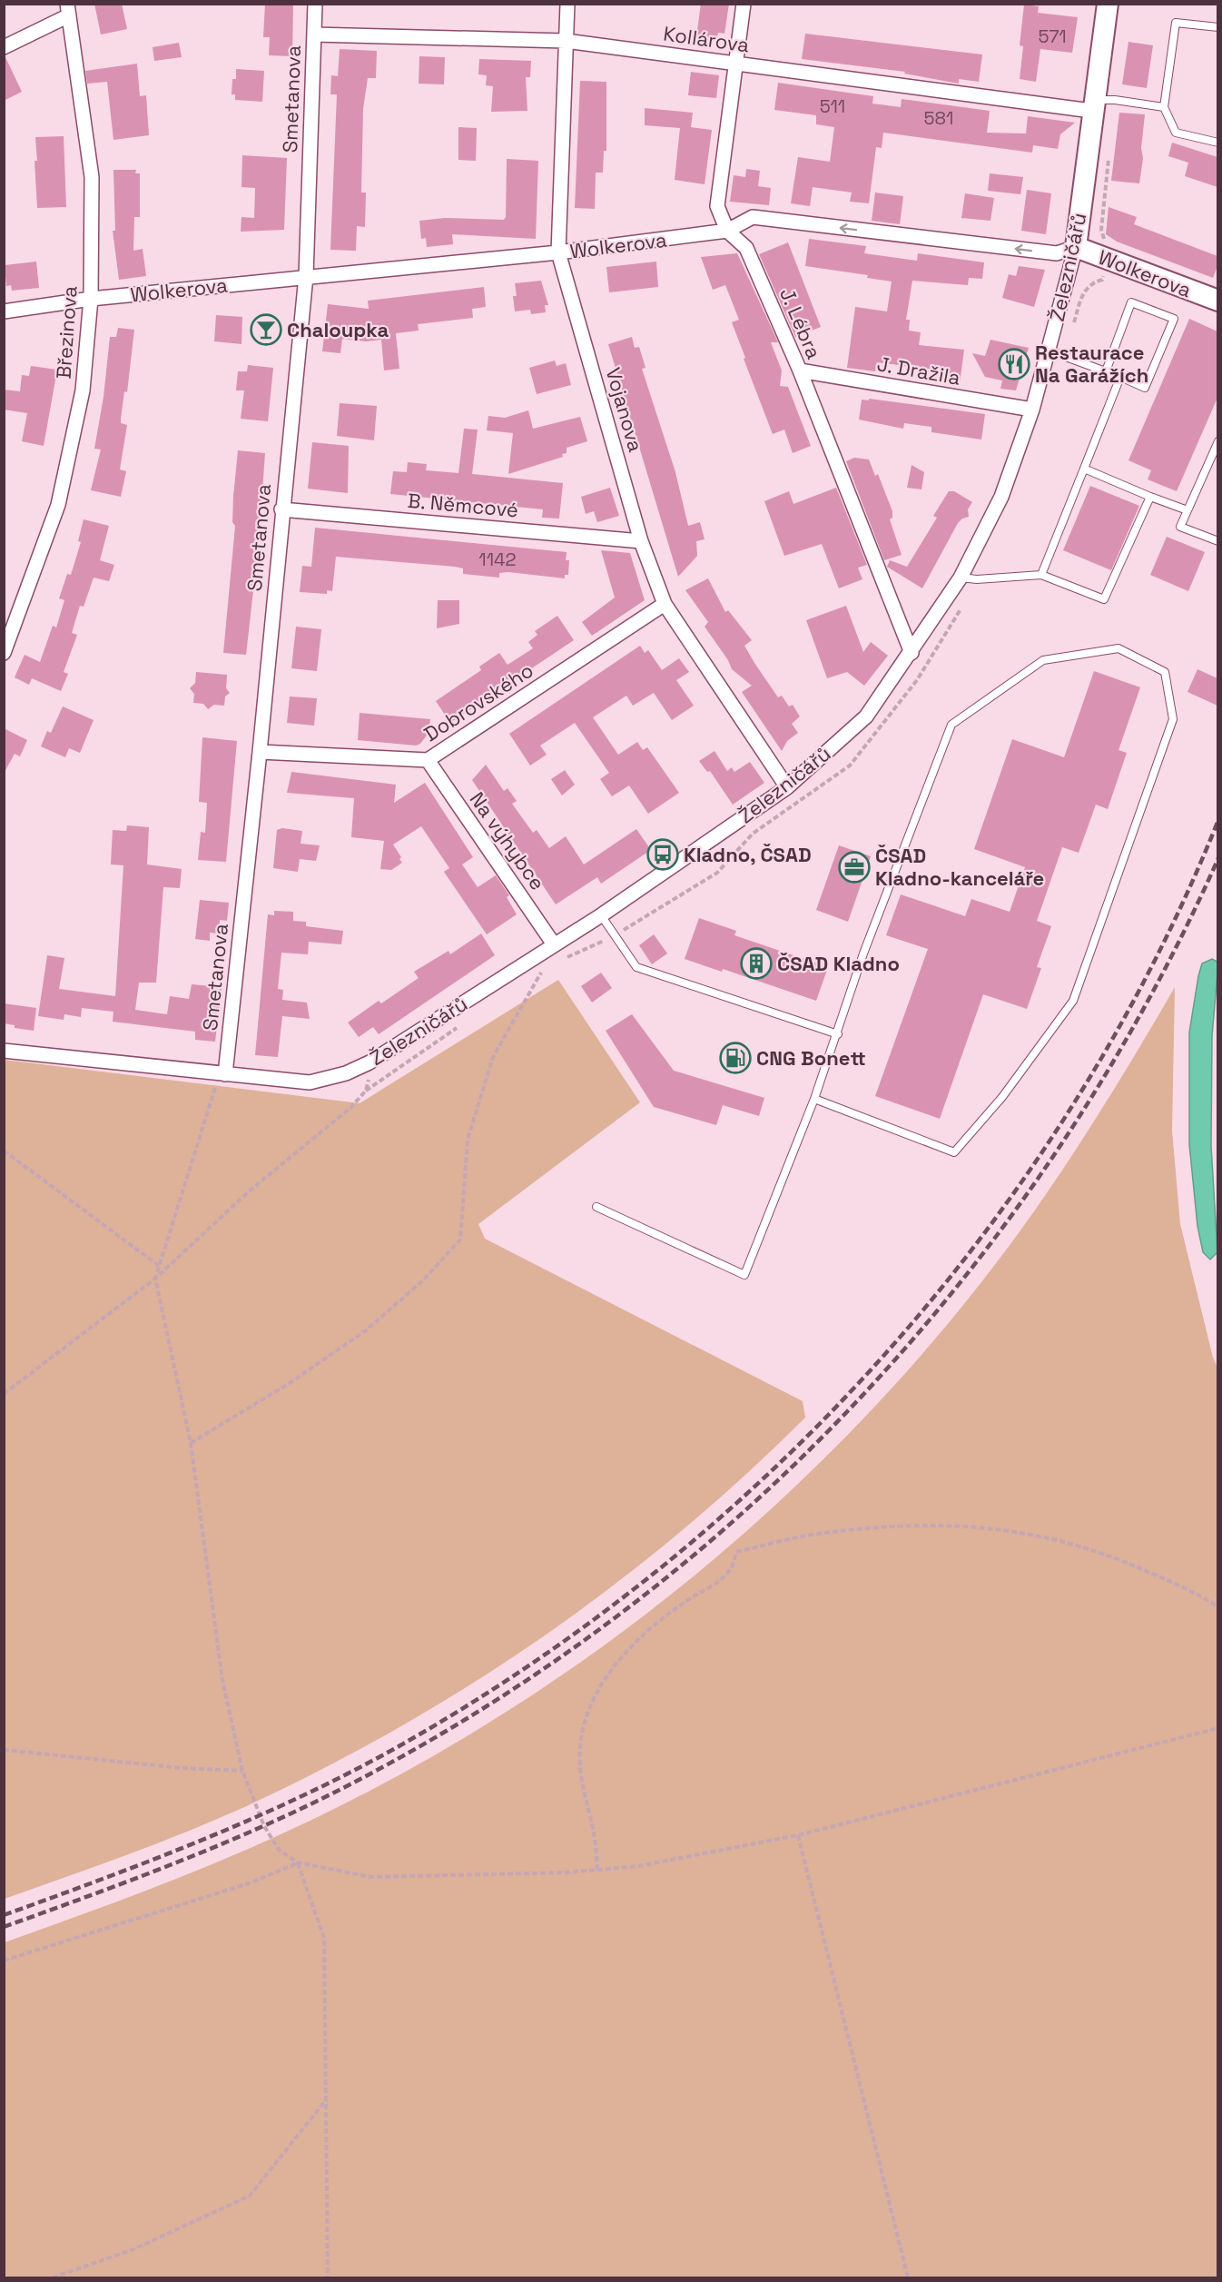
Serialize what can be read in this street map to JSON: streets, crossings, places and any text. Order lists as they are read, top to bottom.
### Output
{
  "streets": {
    "main road": ["Wolkerova", "Železničářů"],
    "street": [
      "Kollárova",
      "Smetanova",
      "J. Lébra",
      "Březinova",
      "J. Dražila",
      "Vojanova",
      "B. Němcové",
      "Dobrovského",
      "Na výhybce"
    ]
  },
  "crossings": [
    ["Kollárova", "Smetanova"],
    ["Kollárova", "Železničářů"],
    ["Kollárova", "J. Lébra"],
    ["Kollárova", "Vojanova"],
    ["Smetanova", "Wolkerova"],
    ["Smetanova", "Železničářů"],
    ["Smetanova", "B. Němcové"],
    ["Smetanova", "Dobrovského"],
    ["Wolkerova", "Železničářů"],
    ["Wolkerova", "J. Lébra"],
    ["Wolkerova", "Březinova"],
    ["Wolkerova", "Vojanova"],
    ["Železničářů", "J. Lébra"],
    ["Železničářů", "J. Dražila"],
    ["Železničářů", "Vojanova"],
    ["Železničářů", "Na výhybce"],
    ["J. Lébra", "J. Dražila"],
    ["Vojanova", "B. Němcové"],
    ["Vojanova", "Dobrovského"],
    ["Dobrovského", "Na výhybce"]
  ],
  "places": {
    "bar": ["Chaloupka"],
    "restaurant": ["Restaurace Na Garážích"],
    "bus stop": ["Kladno, ČSAD"],
    "office": ["ČSAD Kladno-kanceláře"],
    "building": ["ČSAD Kladno"],
    "fuel station": ["CNG Bonett"]
  },
  "house_numbers": [
    "571",
    "511",
    "581",
    "1142"
  ]
}
